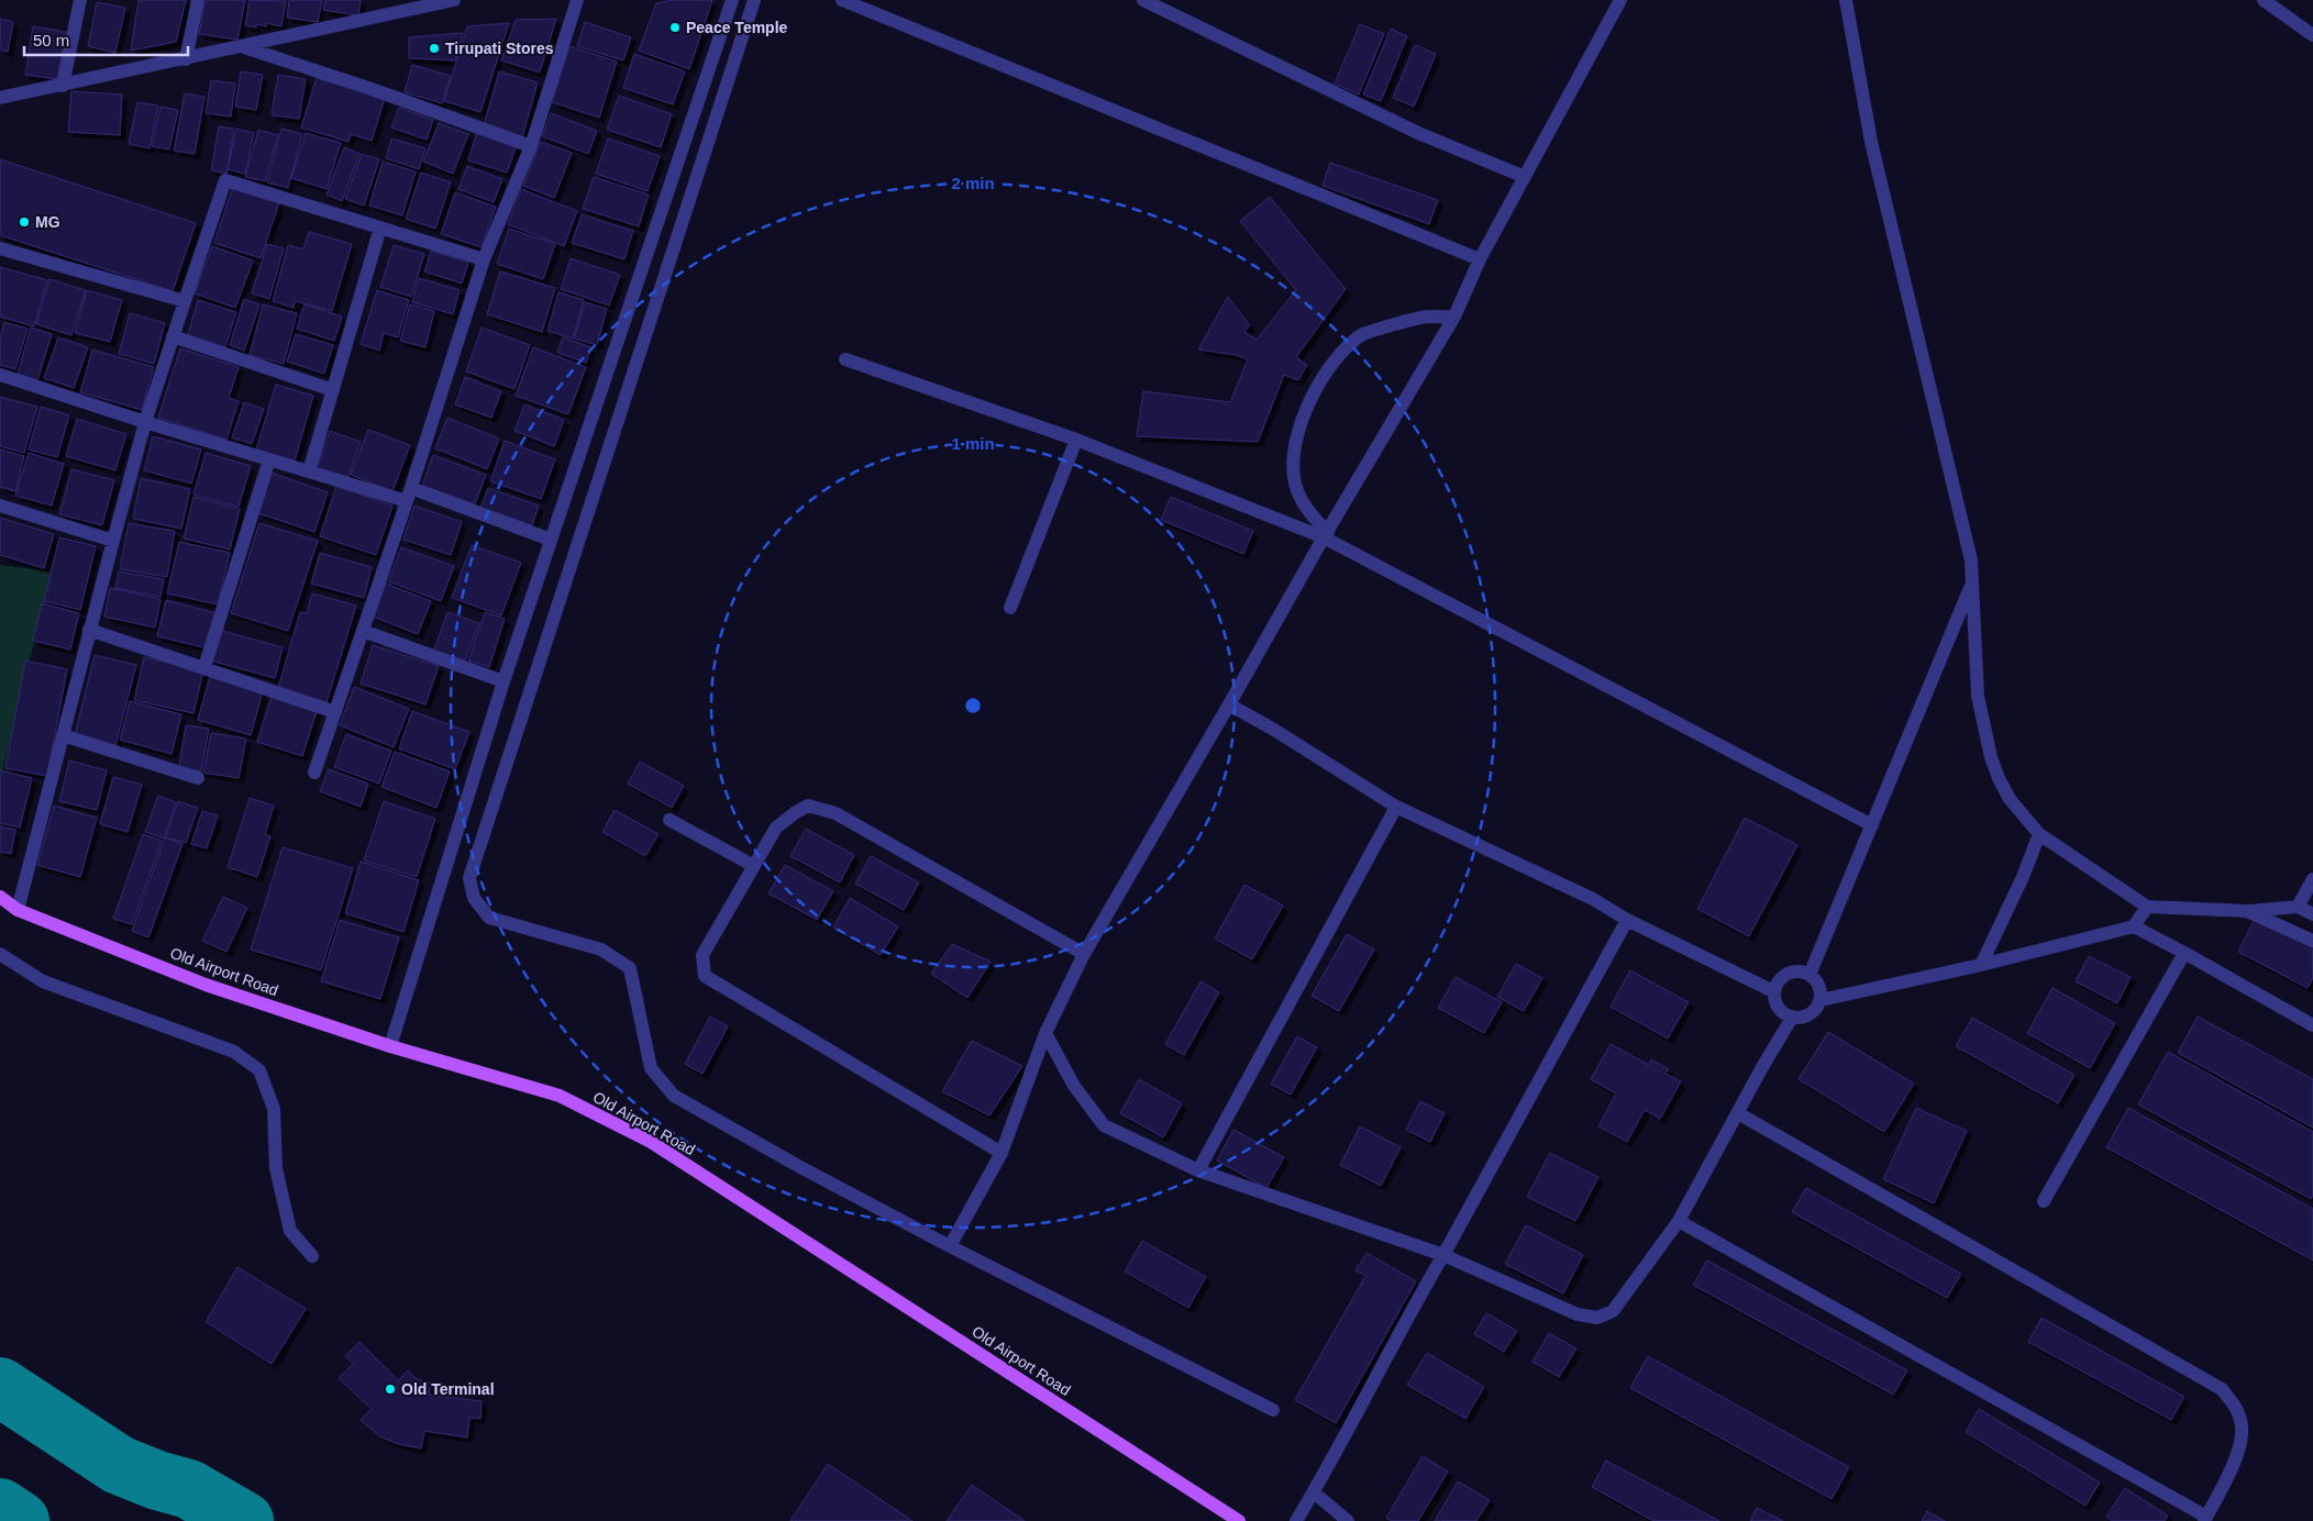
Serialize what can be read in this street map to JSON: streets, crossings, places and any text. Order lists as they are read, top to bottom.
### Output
{
  "streets": {
    "main road": ["Old Airport Road"]
  },
  "places": [
    "Peace Temple",
    "Tirupati Stores",
    "MG",
    "Old Terminal"
  ],
  "scale_bar": "50 m",
  "rings": ["2 min", "1 min"]
}
